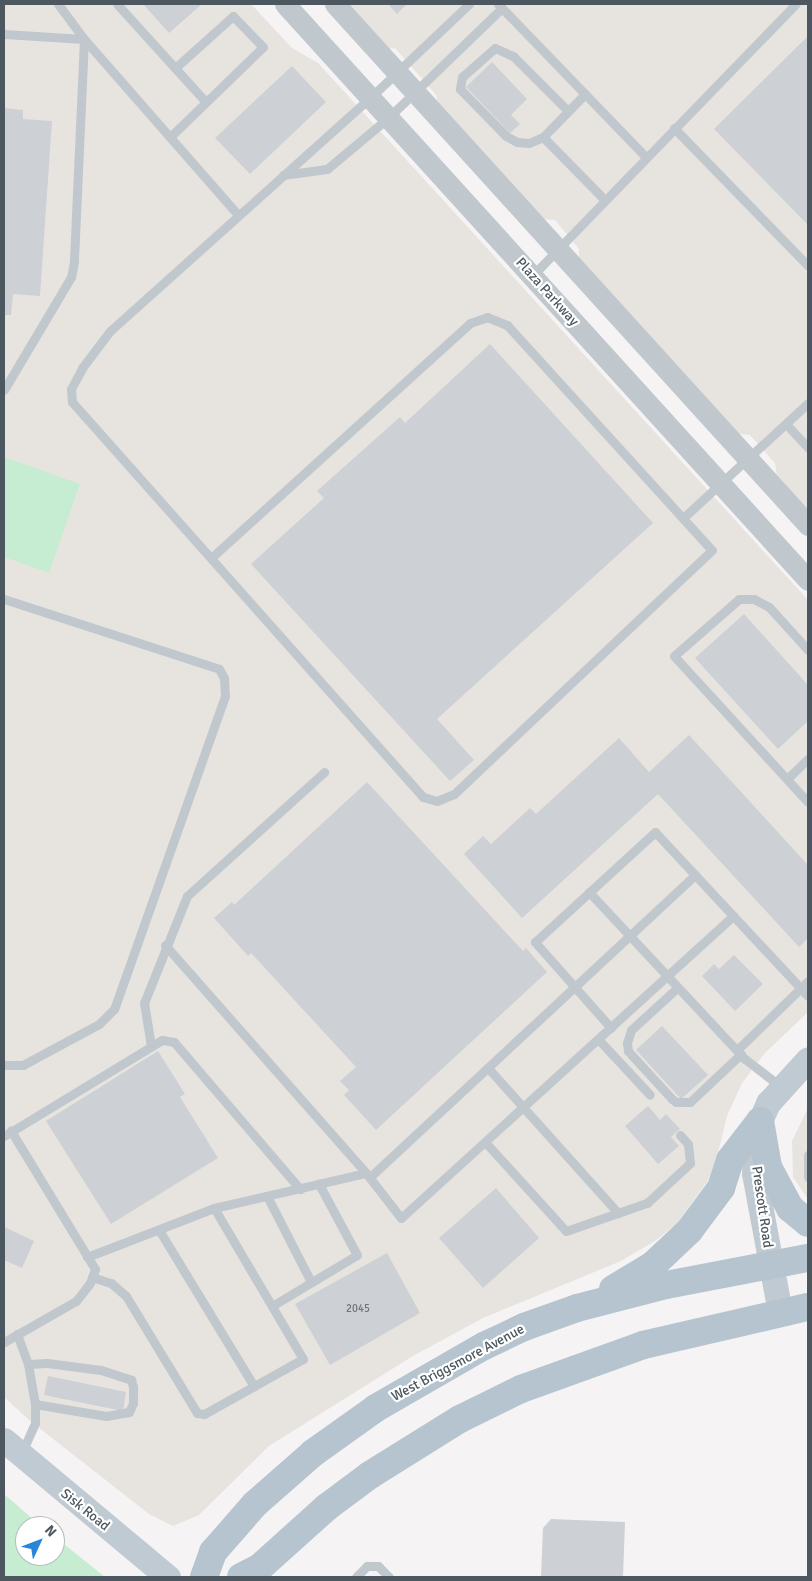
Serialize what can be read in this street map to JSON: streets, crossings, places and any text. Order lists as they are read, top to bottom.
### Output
{
  "streets": {
    "main road": ["Prescott Road", "West Briggsmore Avenue", "Sisk Road"],
    "street": ["Plaza Parkway"]
  },
  "crossings": [
    ["Prescott Road", "West Briggsmore Avenue"]
  ],
  "house_numbers": ["2045"],
  "north": "top right"
}
